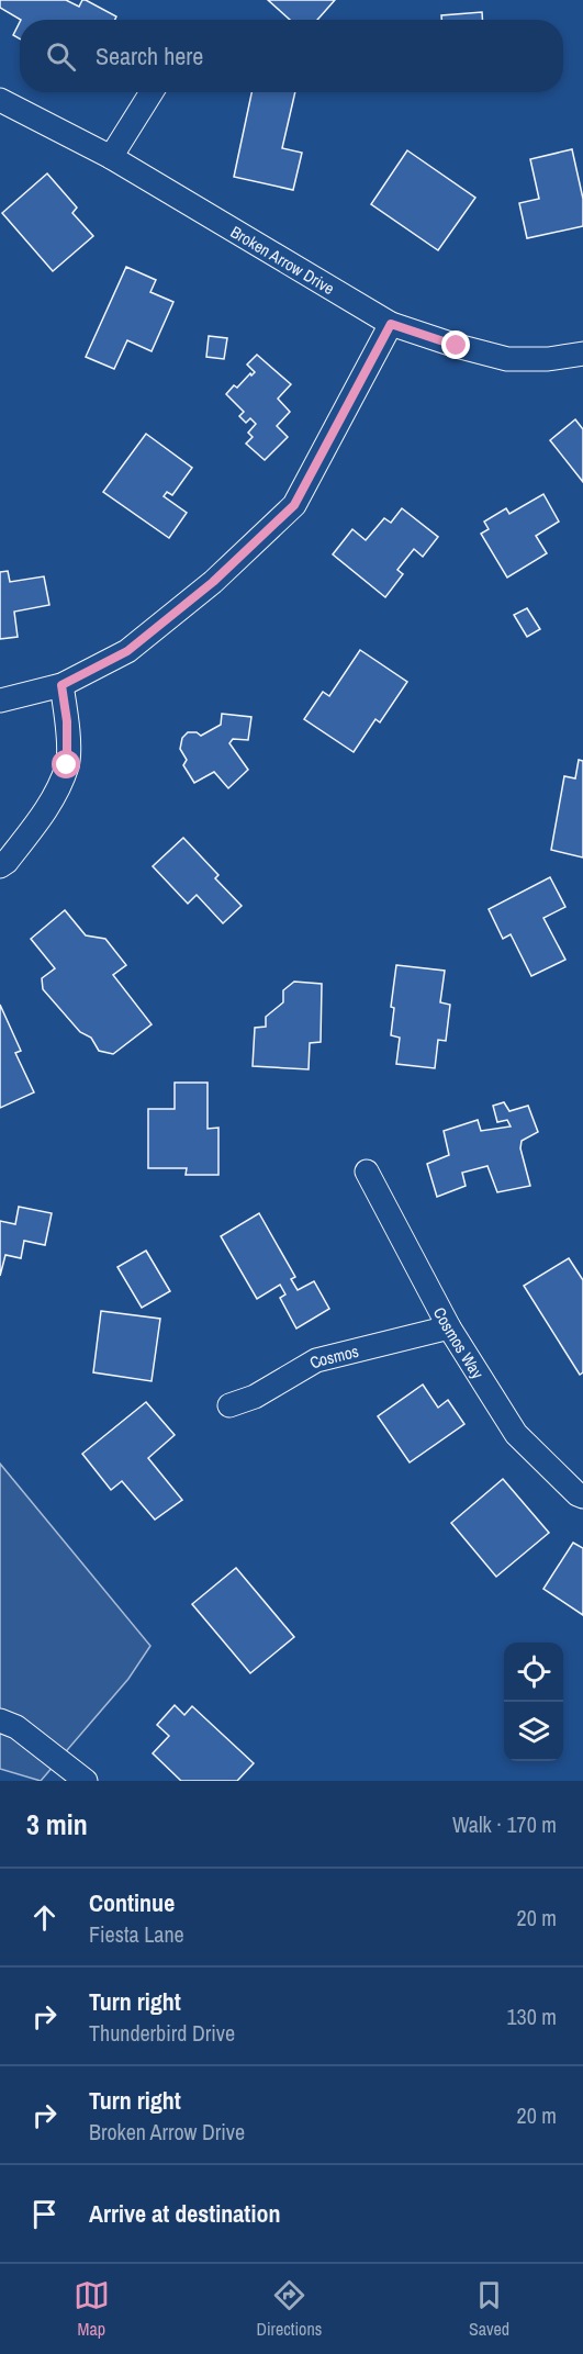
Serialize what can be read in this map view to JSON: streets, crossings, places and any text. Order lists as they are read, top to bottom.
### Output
{
  "streets": {
    "street": ["Broken Arrow Drive", "Cosmos Way", "Cosmos"]
  },
  "crossings": [
    ["Cosmos Way", "Cosmos"]
  ],
  "page": {
    "search": "Search here",
    "heading": ["3 min", "Walk · 170 m"],
    "list": [
      ["Continue", "Fiesta Lane", "20 m"],
      ["Turn right", "Thunderbird Drive", "130 m"],
      ["Turn right", "Broken Arrow Drive", "20 m"],
      "Arrive at destination"
    ],
    "nav": ["Map", "Directions", "Saved"]
  }
}
